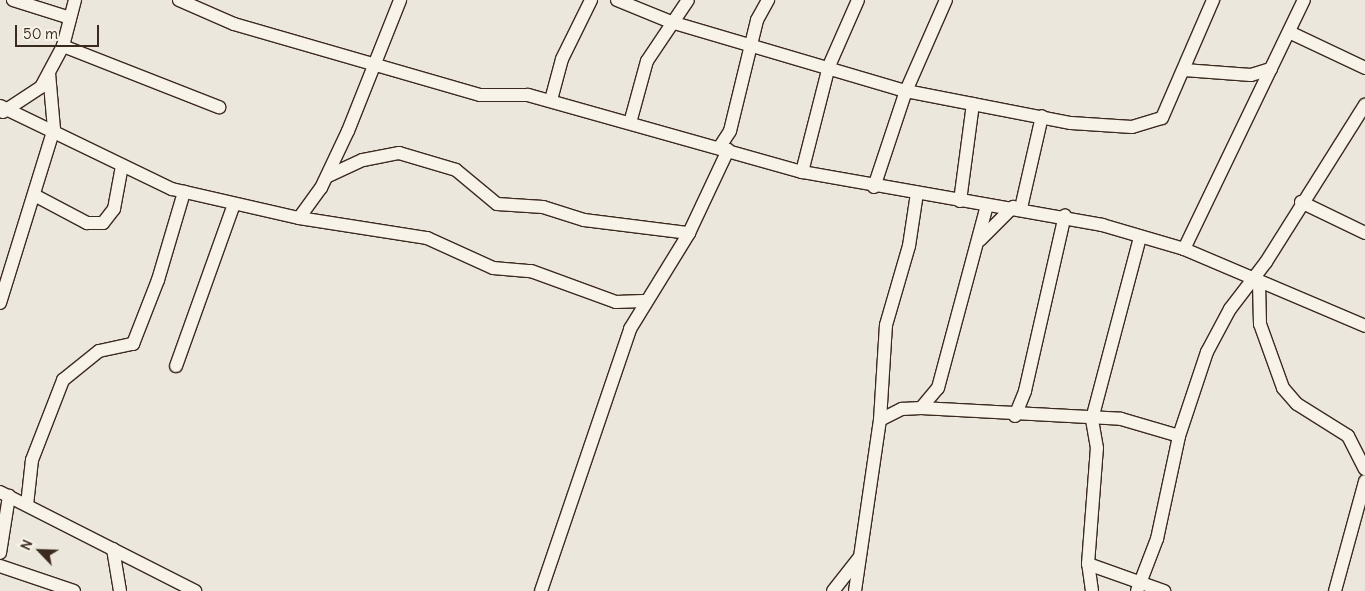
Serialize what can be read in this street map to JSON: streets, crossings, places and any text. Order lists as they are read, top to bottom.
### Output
{
  "scale_bar": "50 m",
  "north": "top left"
}
